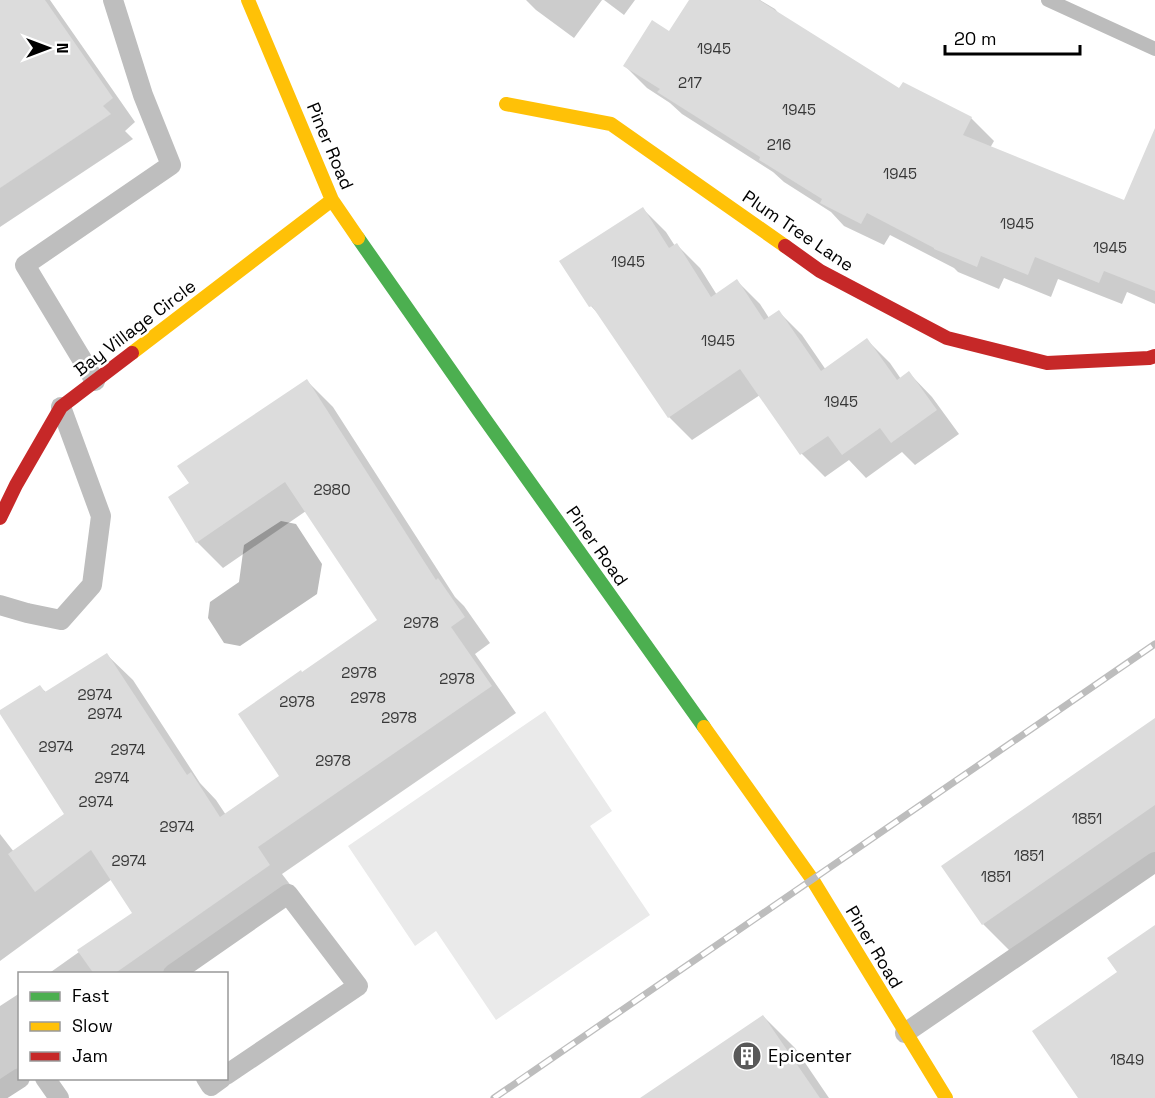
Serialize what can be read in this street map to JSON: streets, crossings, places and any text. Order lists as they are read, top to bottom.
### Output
{
  "streets": {
    "main road": ["Piner Road", "Plum Tree Lane", "Bay Village Circle"]
  },
  "crossings": [
    ["Piner Road", "Bay Village Circle"]
  ],
  "places": {
    "building": ["Epicenter"]
  },
  "house_numbers": [
    "1945",
    "217",
    "1945",
    "216",
    "1945",
    "1945",
    "1945",
    "1945",
    "1945",
    "1945",
    "2980",
    "2978",
    "2978",
    "2978",
    "2974",
    "2978",
    "2978",
    "2974",
    "2978",
    "2974",
    "2974",
    "2978",
    "2974",
    "2974",
    "1851",
    "2974",
    "1851",
    "2974",
    "1851",
    "1849"
  ],
  "legend": ["Fast", "Slow", "Jam"],
  "scale_bar": "20 m",
  "north": "right"
}
